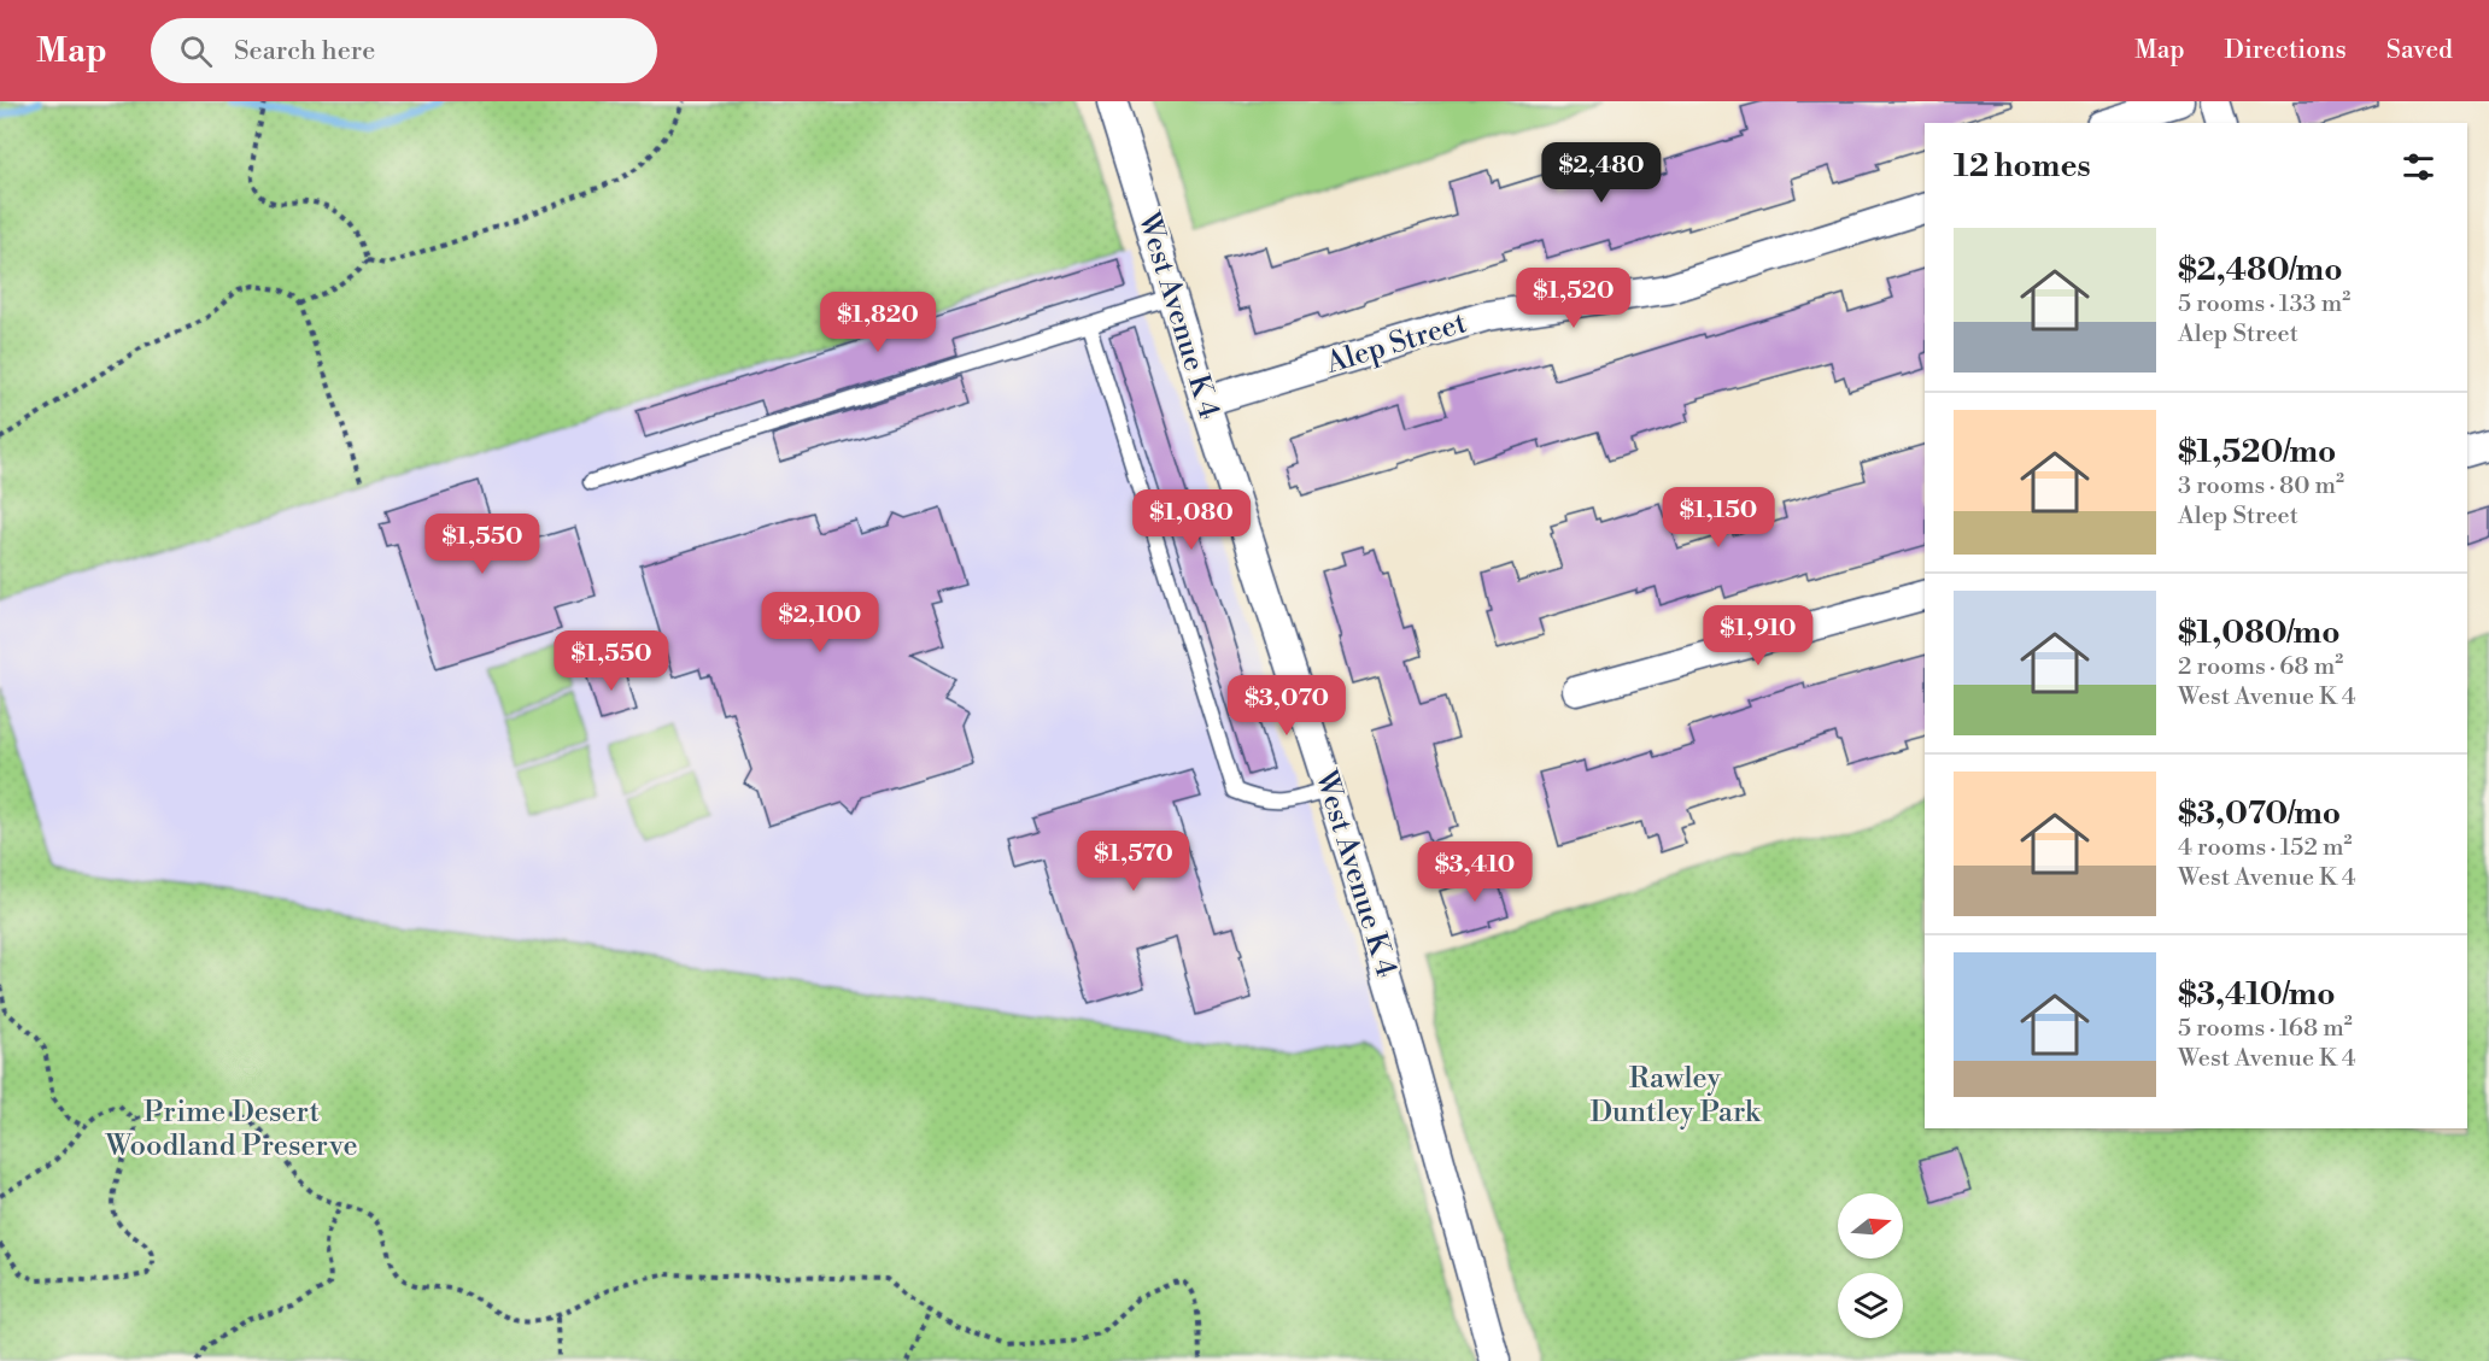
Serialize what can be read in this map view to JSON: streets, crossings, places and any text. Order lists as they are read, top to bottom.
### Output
{
  "streets": {
    "street": ["West Avenue K 4", "Alep Street"]
  },
  "crossings": [
    ["West Avenue K 4", "Alep Street"]
  ],
  "parks": ["Rawley Duntley Park", "Prime Desert Woodland Preserve"],
  "north": "right",
  "page": {
    "header": "Map",
    "search": "Search here",
    "nav": ["Map", "Directions", "Saved"],
    "heading": "12 homes",
    "price": [
      "$2,480",
      "$1,520",
      "$1,820",
      "$1,150",
      "$1,080",
      "$1,550",
      "$2,100",
      "$1,910",
      "$1,550",
      "$3,070",
      "$1,570",
      "$3,410"
    ],
    "list": [
      {
        "name": "$2,480/mo",
        "note": "5 rooms · 133 m² · Alep Street"
      },
      {
        "name": "$1,520/mo",
        "note": "3 rooms · 80 m² · Alep Street"
      },
      {
        "name": "$1,080/mo",
        "note": "2 rooms · 68 m² · West Avenue K 4"
      },
      {
        "name": "$3,070/mo",
        "note": "4 rooms · 152 m² · West Avenue K 4"
      },
      {
        "name": "$3,410/mo",
        "note": "5 rooms · 168 m² · West Avenue K 4"
      }
    ]
  }
}
